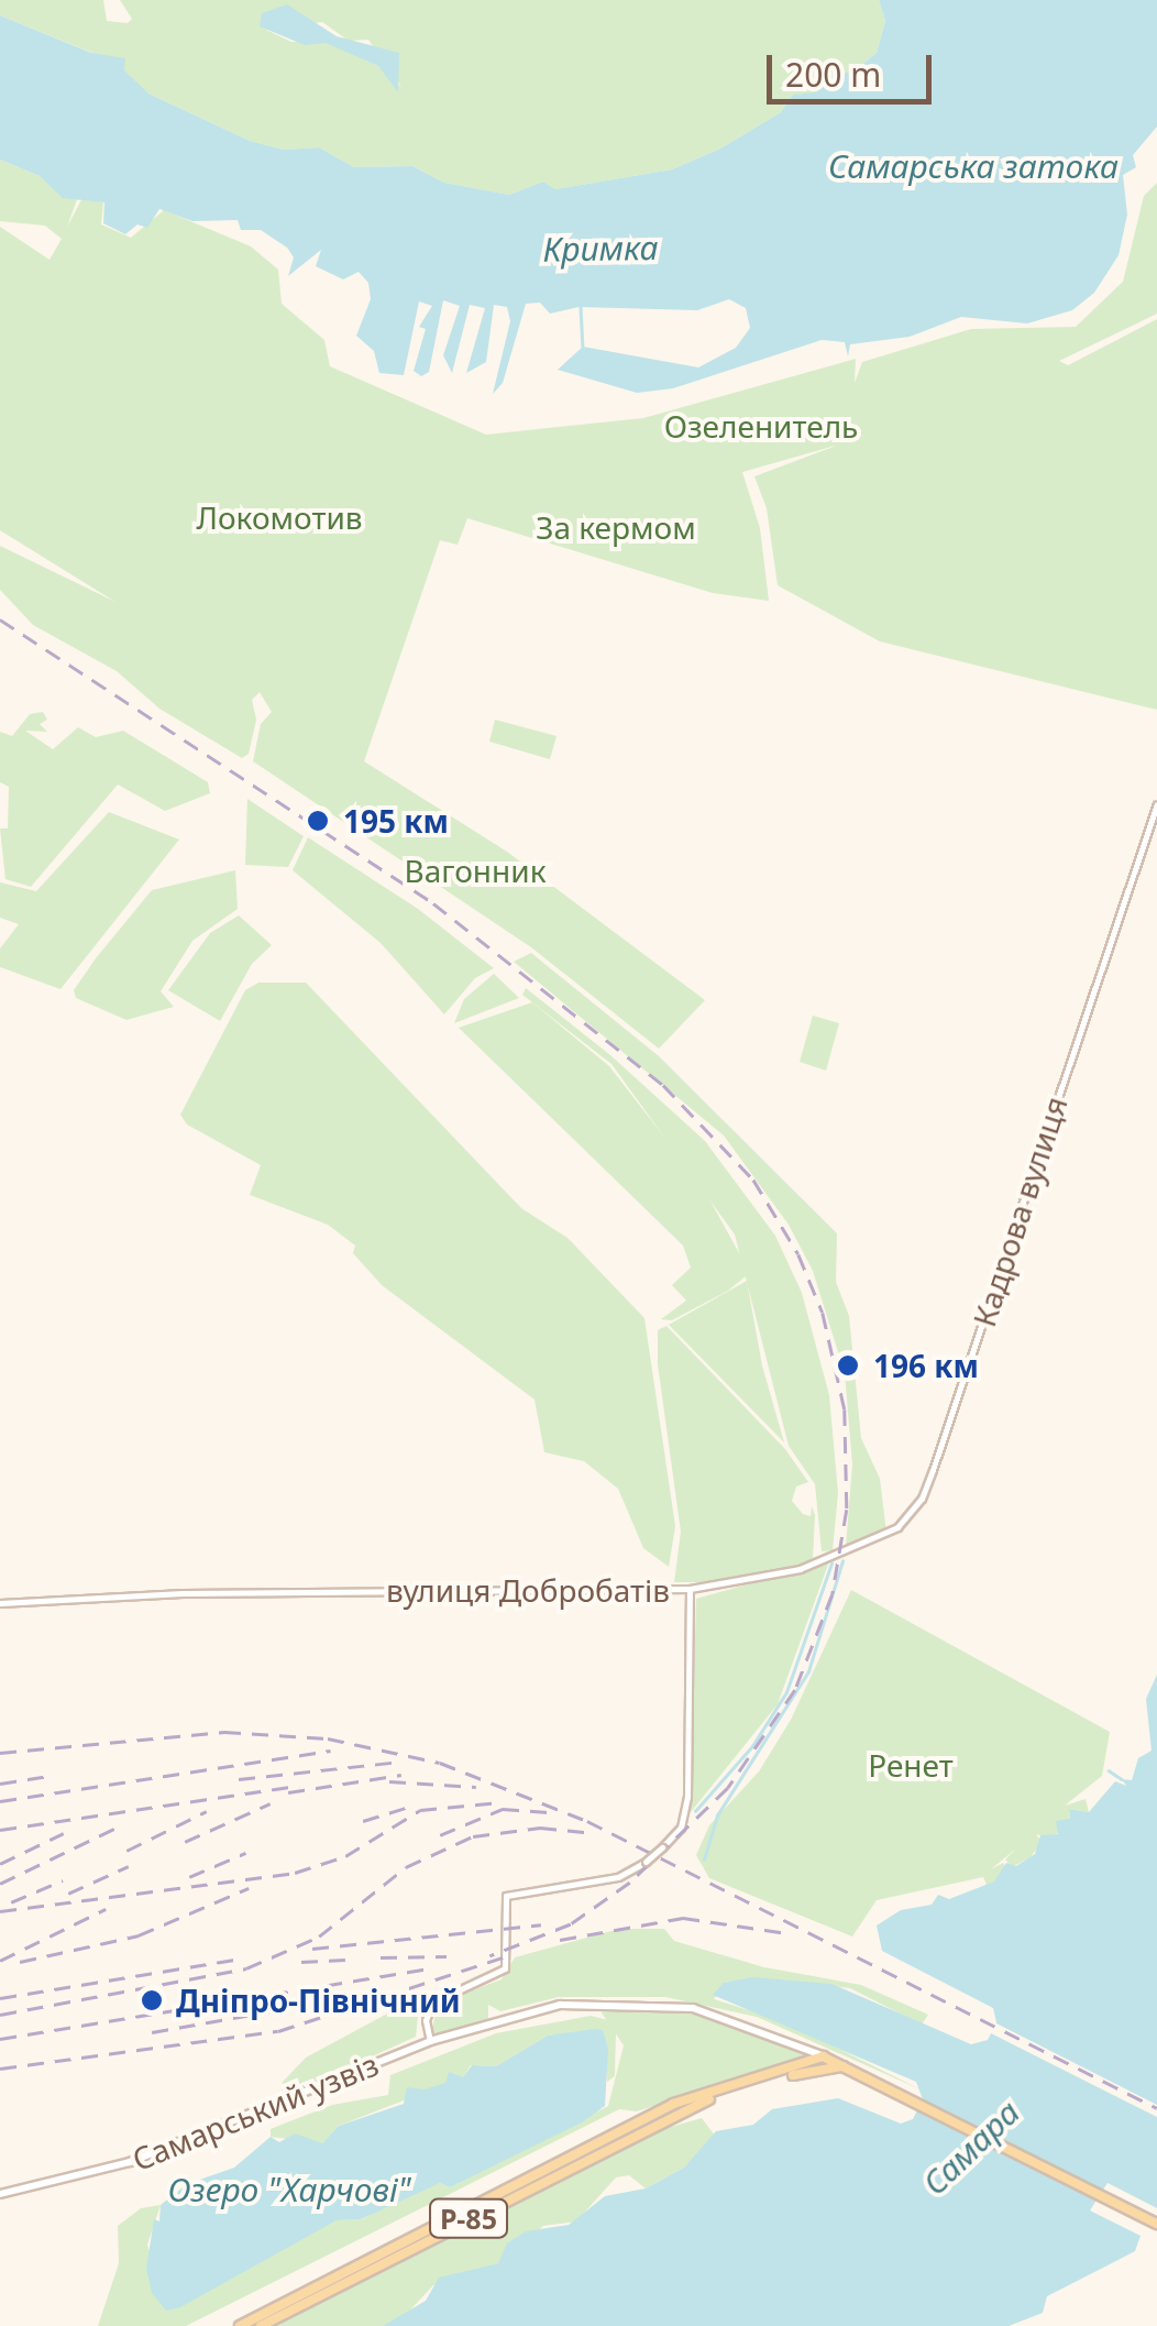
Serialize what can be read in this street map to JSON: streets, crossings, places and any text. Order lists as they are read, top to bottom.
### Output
{
  "streets": {
    "main road": ["Самарський узвіз", "Р-85"],
    "street": ["Кадрова вулиця", "вулиця Добробатів"]
  },
  "crossings": [
    ["Кадрова вулиця", "вулиця Добробатів"],
    ["вулиця Добробатів", "Самарський узвіз"],
    ["Самарський узвіз", "Р-85"]
  ],
  "water": [
    "Самарська затока",
    "Кримка",
    "Самара",
    "Озеро \"Харчові\""
  ],
  "parks": [
    "Озеленитель",
    "Локомотив",
    "За кермом",
    "Вагонник",
    "Ренет"
  ],
  "places": ["195 км", "196 км", "Дніпро-Північний"],
  "scale_bar": "200 m"
}
